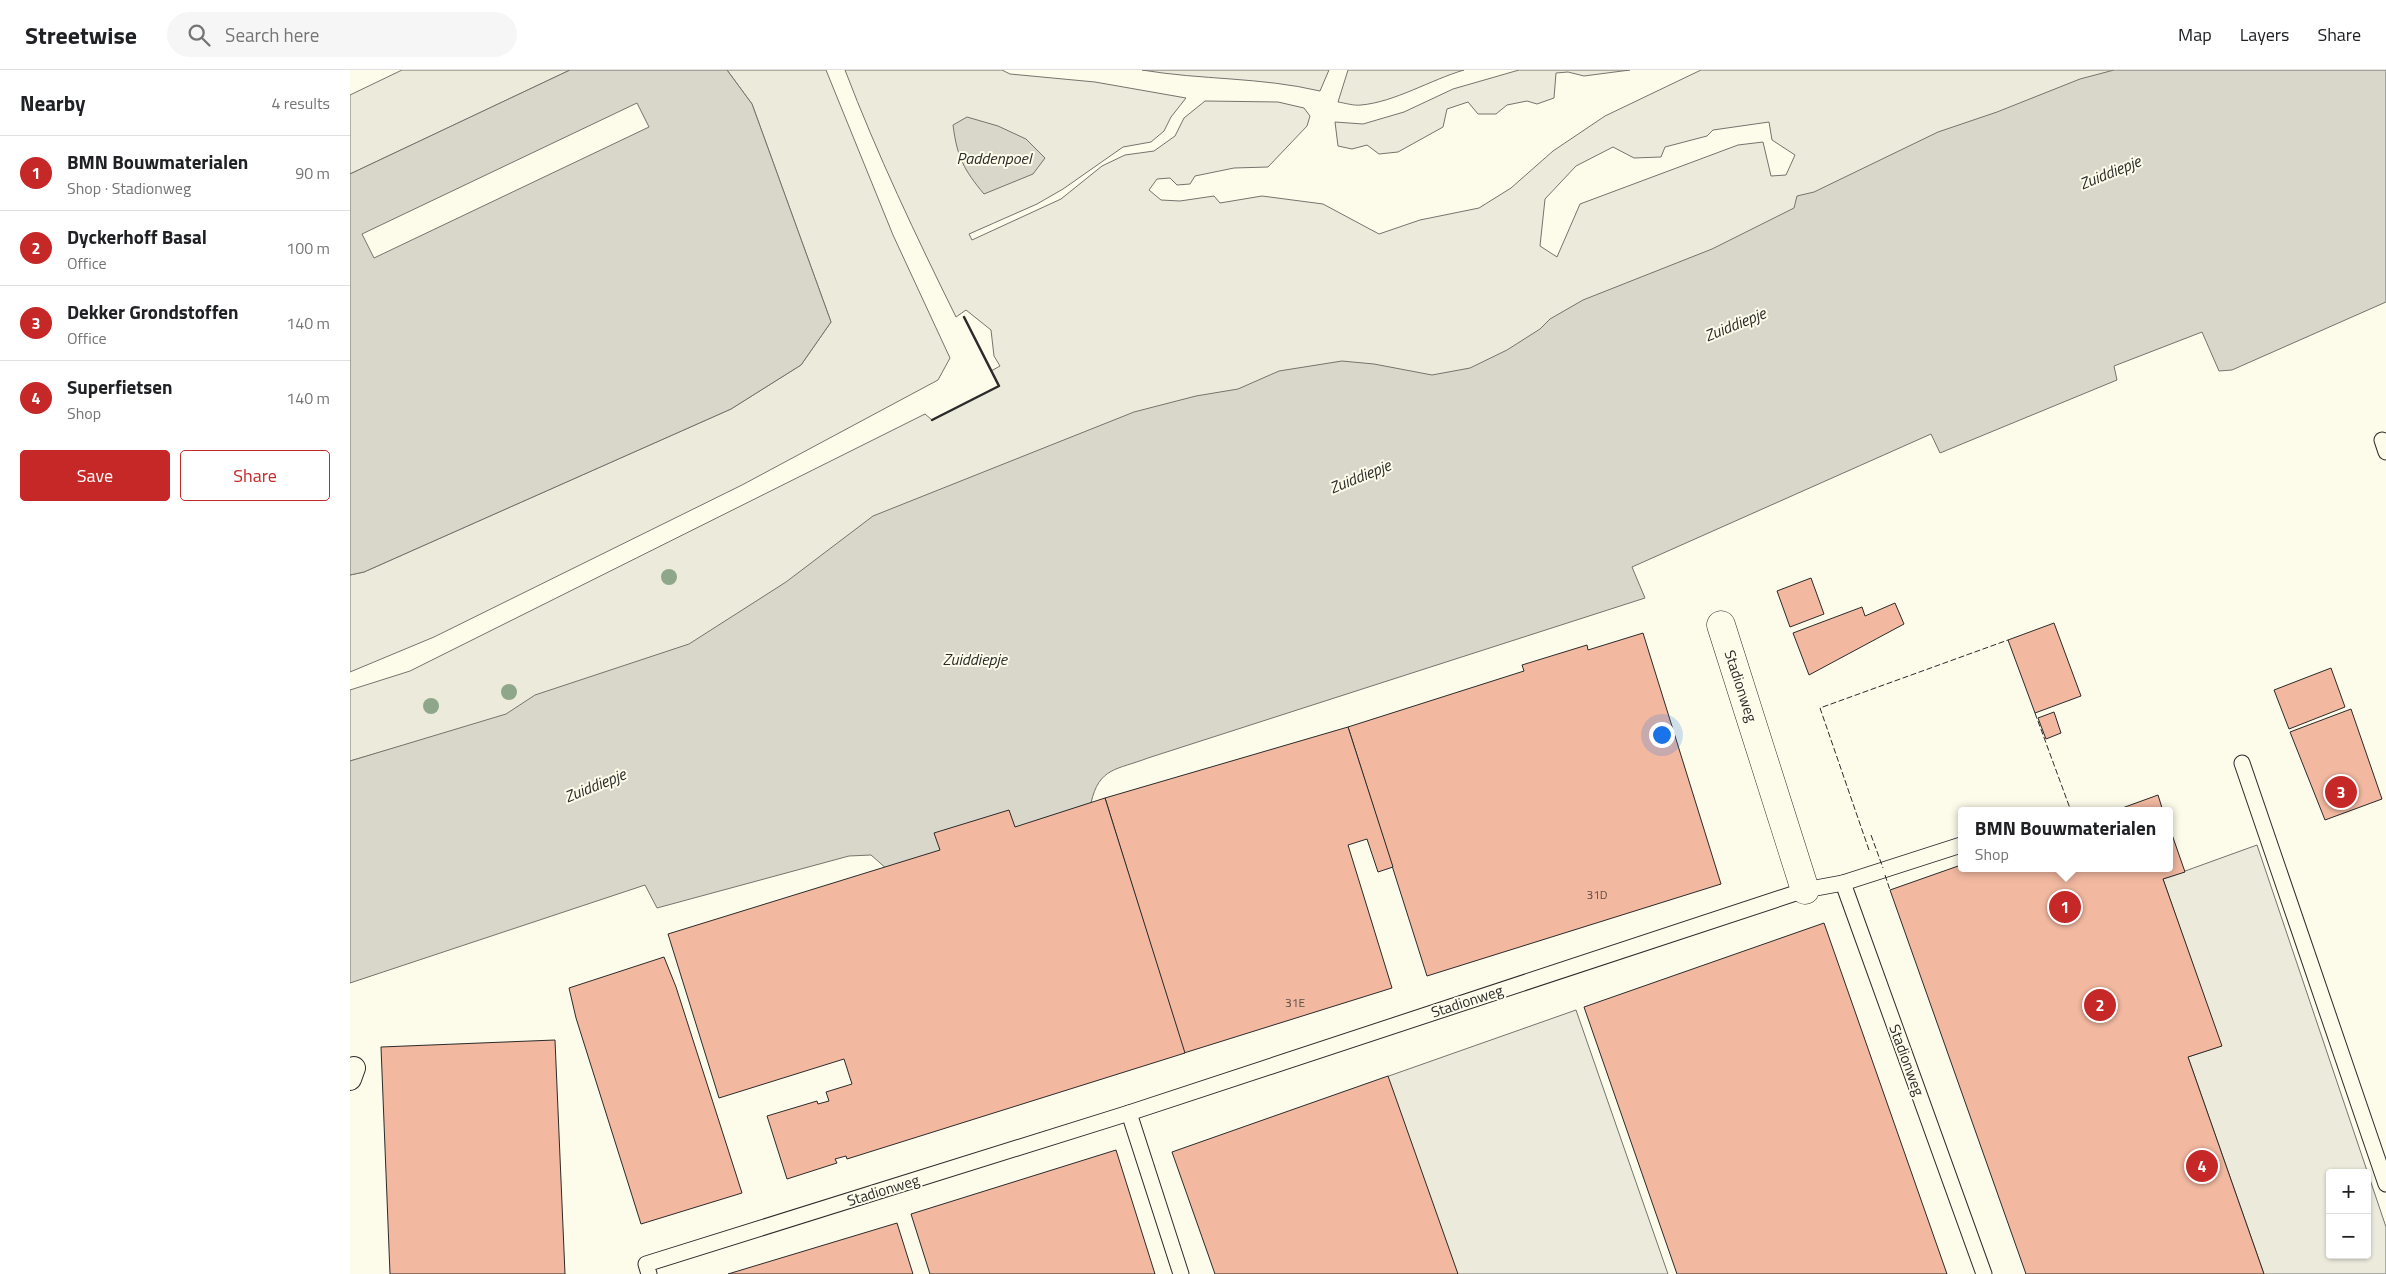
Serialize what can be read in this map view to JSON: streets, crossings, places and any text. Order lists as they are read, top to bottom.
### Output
{
  "streets": {
    "street": ["Stadionweg"]
  },
  "water": ["Paddenpoel", "Zuiddiepje"],
  "house_numbers": ["31D", "31E"],
  "page": {
    "header": "Streetwise",
    "search": "Search here",
    "nav": ["Map", "Layers", "Share"],
    "heading": ["Nearby", "4 results"],
    "list": [
      {
        "mark": "1",
        "name": "BMN Bouwmaterialen",
        "note": "Shop · Stadionweg",
        "value": "90 m"
      },
      {
        "mark": "2",
        "name": "Dyckerhoff Basal",
        "note": "Office",
        "value": "100 m"
      },
      {
        "mark": "3",
        "name": "Dekker Grondstoffen",
        "note": "Office",
        "value": "140 m"
      },
      {
        "mark": "4",
        "name": "Superfietsen",
        "note": "Shop",
        "value": "140 m"
      }
    ],
    "buttons": ["Save", "Share"],
    "pins": [
      "3",
      "1",
      "2",
      "4"
    ],
    "popup": ["BMN Bouwmaterialen", "Shop"],
    "map_buttons": ["+", "−"]
  }
}
